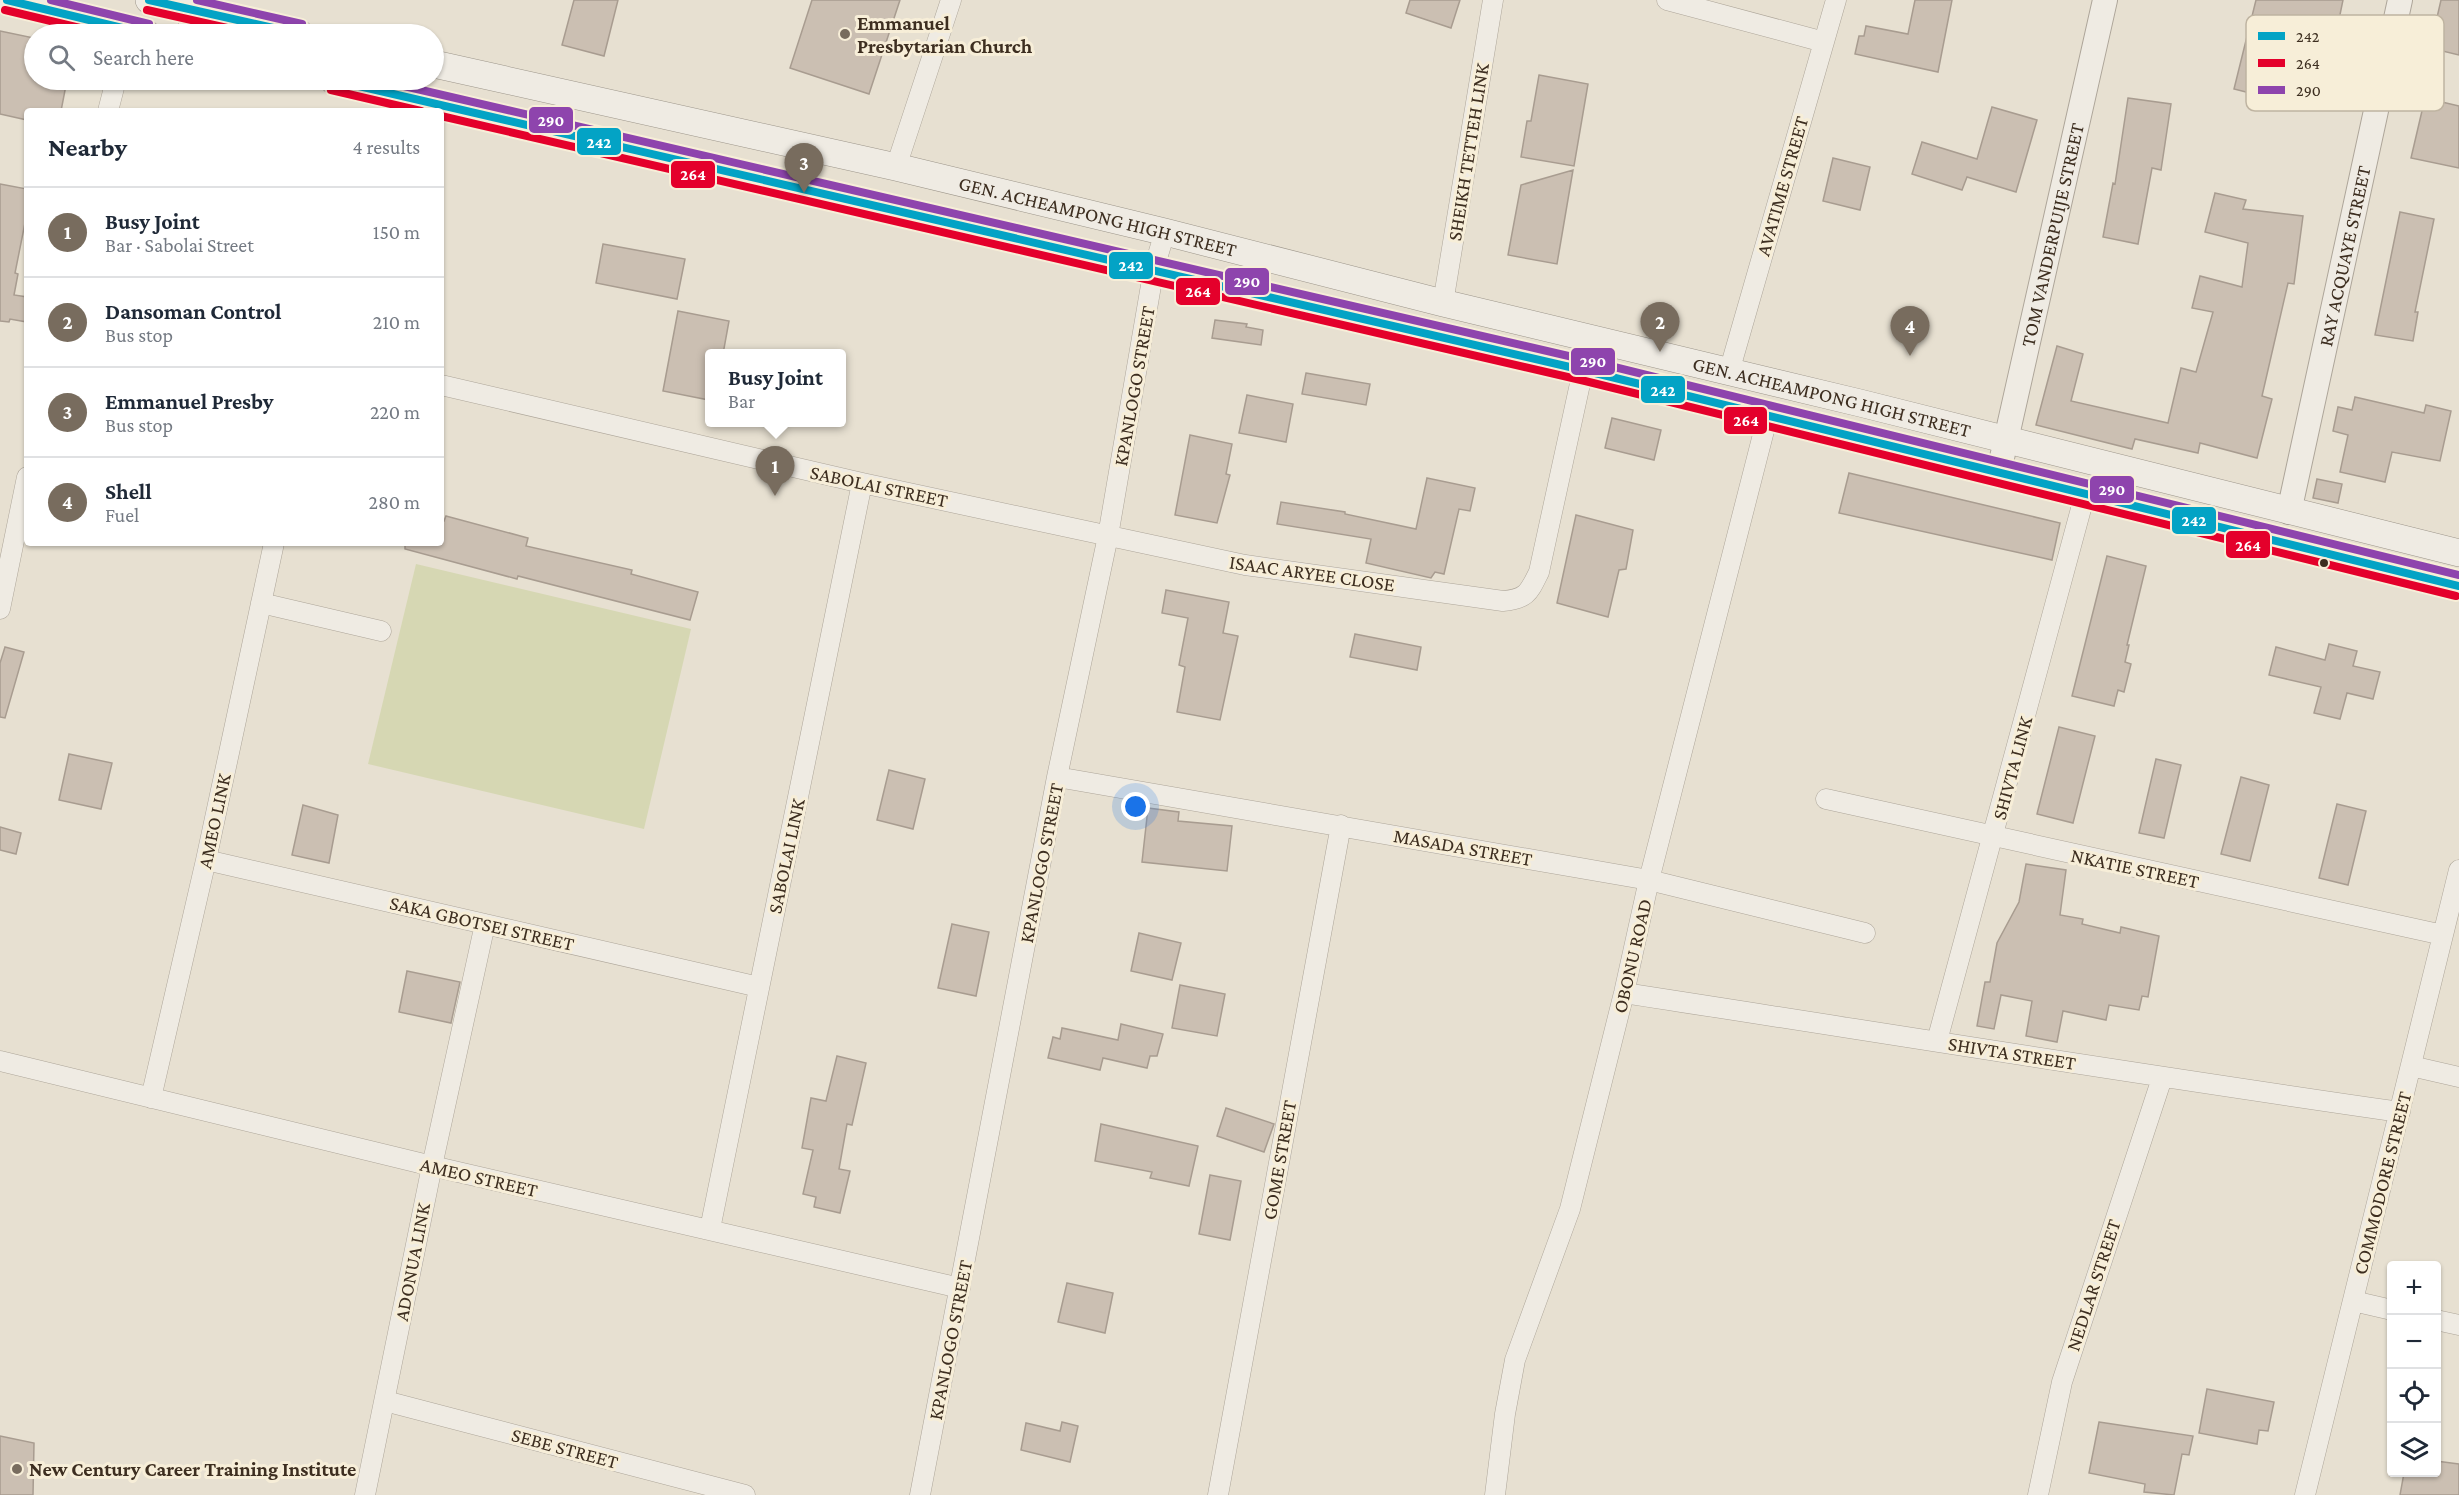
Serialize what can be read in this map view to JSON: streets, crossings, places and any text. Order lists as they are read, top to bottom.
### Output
{
  "streets": {
    "main road": ["GEN. ACHEAMPONG HIGH STREET"],
    "street": [
      "SHEIKH TETTEH LINK",
      "AVATIME STREET",
      "TOM VANDERPUIJE STREET",
      "RAY ACQUAYE STREET",
      "KPANLOGO STREET",
      "SABOLAI STREET",
      "ISAAC ARYEE CLOSE",
      "SHIVTA LINK",
      "AMEO LINK",
      "MASADA STREET",
      "SABOLAI LINK",
      "NKATIE STREET",
      "SAKA GBOTSEI STREET",
      "OBONU ROAD",
      "SHIVTA STREET",
      "GOME STREET",
      "AMEO STREET",
      "COMMODORE STREET",
      "ADONUA LINK",
      "NEDLAR STREET",
      "SEBE STREET"
    ]
  },
  "crossings": [
    ["SHEIKH TETTEH LINK", "GEN. ACHEAMPONG HIGH STREET"],
    ["AVATIME STREET", "GEN. ACHEAMPONG HIGH STREET"],
    ["GEN. ACHEAMPONG HIGH STREET", "TOM VANDERPUIJE STREET"],
    ["GEN. ACHEAMPONG HIGH STREET", "RAY ACQUAYE STREET"],
    ["GEN. ACHEAMPONG HIGH STREET", "KPANLOGO STREET"],
    ["GEN. ACHEAMPONG HIGH STREET", "ISAAC ARYEE CLOSE"],
    ["GEN. ACHEAMPONG HIGH STREET", "SHIVTA LINK"],
    ["GEN. ACHEAMPONG HIGH STREET", "OBONU ROAD"],
    ["KPANLOGO STREET", "SABOLAI STREET"],
    ["KPANLOGO STREET", "ISAAC ARYEE CLOSE"],
    ["KPANLOGO STREET", "MASADA STREET"],
    ["KPANLOGO STREET", "AMEO STREET"],
    ["SABOLAI STREET", "ISAAC ARYEE CLOSE"],
    ["SABOLAI STREET", "SABOLAI LINK"],
    ["SHIVTA LINK", "NKATIE STREET"],
    ["SHIVTA LINK", "SHIVTA STREET"],
    ["AMEO LINK", "SAKA GBOTSEI STREET"],
    ["AMEO LINK", "AMEO STREET"],
    ["MASADA STREET", "OBONU ROAD"],
    ["MASADA STREET", "GOME STREET"],
    ["SABOLAI LINK", "SAKA GBOTSEI STREET"],
    ["SABOLAI LINK", "AMEO STREET"],
    ["NKATIE STREET", "COMMODORE STREET"],
    ["SAKA GBOTSEI STREET", "ADONUA LINK"],
    ["OBONU ROAD", "SHIVTA STREET"],
    ["SHIVTA STREET", "COMMODORE STREET"],
    ["SHIVTA STREET", "NEDLAR STREET"],
    ["AMEO STREET", "ADONUA LINK"],
    ["ADONUA LINK", "SEBE STREET"]
  ],
  "places": ["Emmanuel Presbytarian Church", "New Century Career Training Institute"],
  "lines": ["transit line 242", "transit line 290", "transit line 264"],
  "legend": ["242", "264", "290"],
  "page": {
    "search": "Search here",
    "heading": ["Nearby", "4 results"],
    "pins": [
      "3",
      "2",
      "4",
      "1"
    ],
    "list": [
      {
        "mark": "1",
        "name": "Busy Joint",
        "note": "Bar · Sabolai Street",
        "value": "150 m"
      },
      {
        "mark": "2",
        "name": "Dansoman Control",
        "note": "Bus stop",
        "value": "210 m"
      },
      {
        "mark": "3",
        "name": "Emmanuel Presby",
        "note": "Bus stop",
        "value": "220 m"
      },
      {
        "mark": "4",
        "name": "Shell",
        "note": "Fuel",
        "value": "280 m"
      }
    ],
    "popup": ["Busy Joint", "Bar"],
    "map_buttons": ["+", "−"]
  }
}
